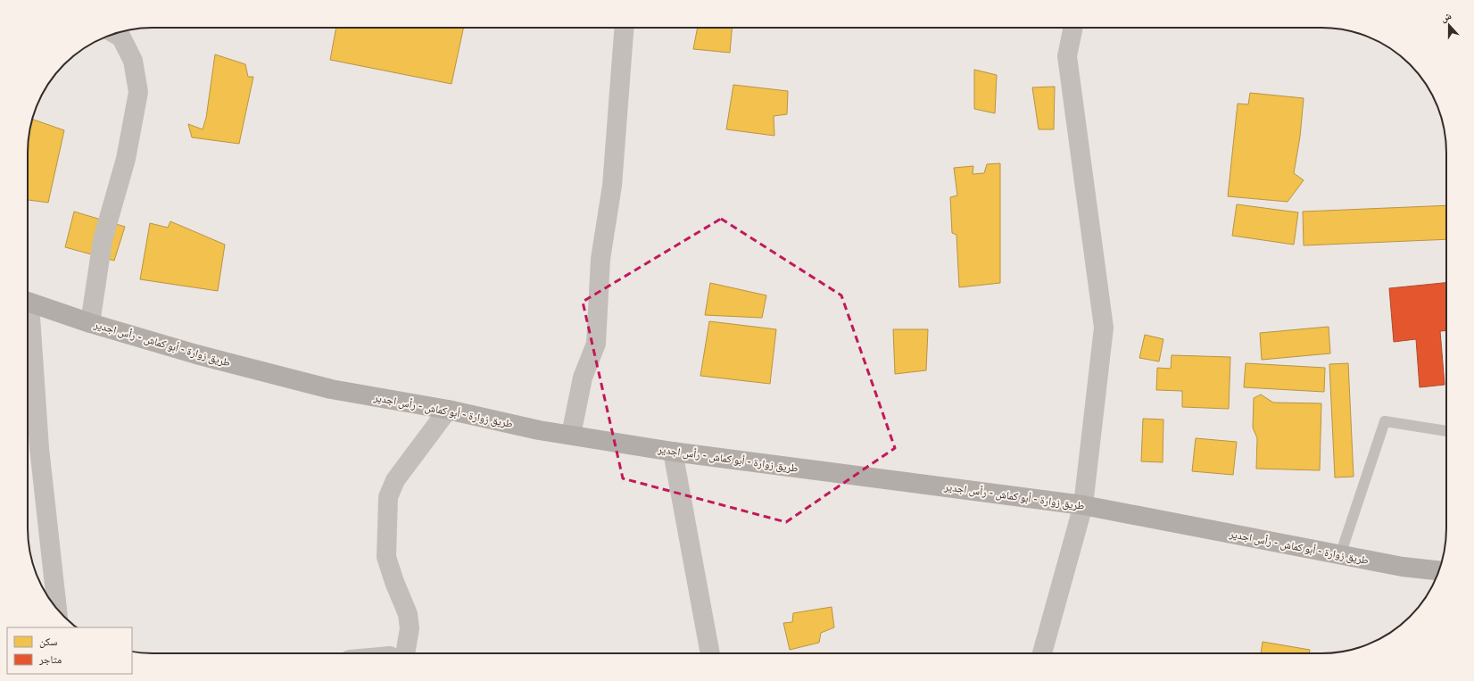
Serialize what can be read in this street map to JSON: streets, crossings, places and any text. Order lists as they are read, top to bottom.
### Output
{
  "streets": {
    "main road": ["طريق زوارة - أبو كماش - رأس اجدير"]
  },
  "legend": ["سكن", "متاجر"],
  "north": "top"
}
